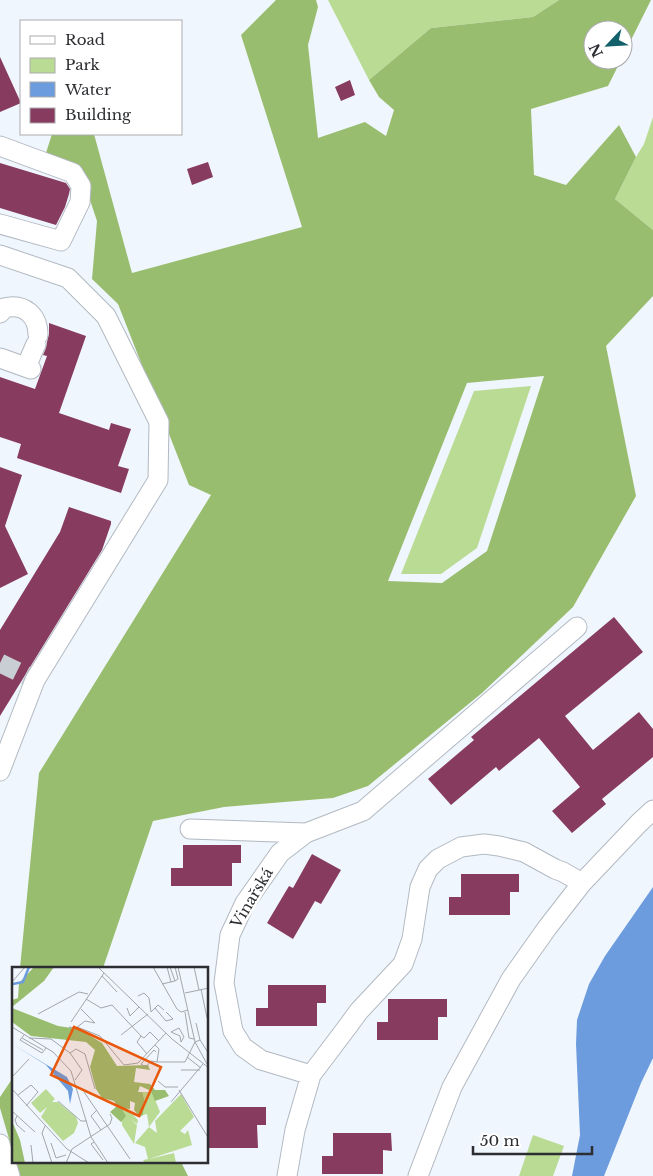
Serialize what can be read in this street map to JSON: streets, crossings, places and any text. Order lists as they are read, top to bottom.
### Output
{
  "streets": {
    "street": ["Vinařská"]
  },
  "legend": [
    "Road",
    "Park",
    "Water",
    "Building"
  ],
  "scale_bar": "50 m",
  "north": "bottom left"
}
